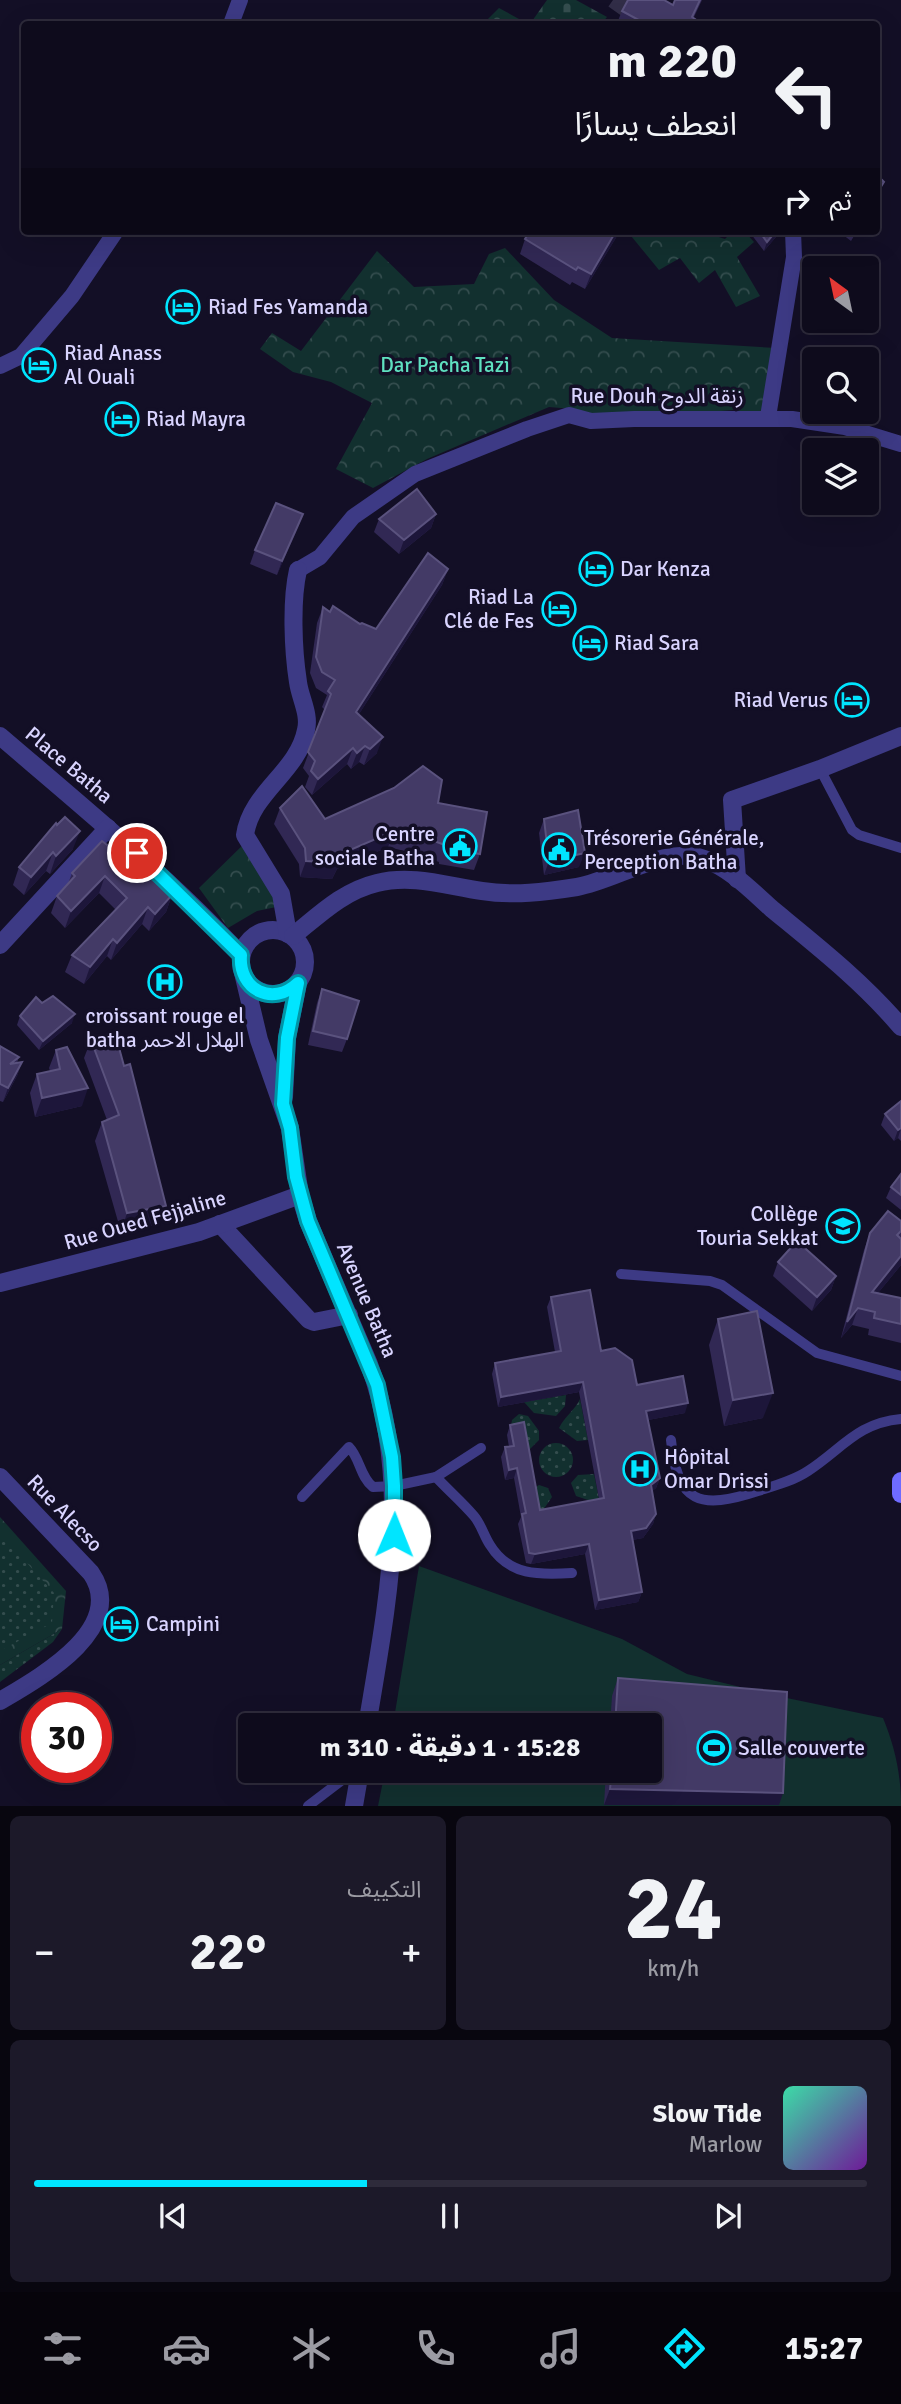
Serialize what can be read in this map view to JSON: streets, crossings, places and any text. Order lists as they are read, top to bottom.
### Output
{
  "streets": {
    "street": [
      "Rue Douh زنقة الدوح",
      "Place Batha",
      "Rue Oued Fejjaline",
      "Avenue Batha",
      "Rue Alecso"
    ]
  },
  "crossings": [
    ["Rue Oued Fejjaline", "Avenue Batha"]
  ],
  "parks": ["Dar Pacha Tazi"],
  "places": {
    "hotel": [
      "Riad Fes Yamanda",
      "Riad Anass Al Ouali",
      "Riad Mayra",
      "Dar Kenza",
      "Riad La Clé de Fes",
      "Riad Sara",
      "Riad Verus",
      "Campini"
    ],
    "public building": ["Centre sociale Batha", "Trésorerie Générale, Perception Batha"],
    "hospital": ["croissant rouge el batha الهلال الاحمر", "Hôpital Omar Drissi"],
    "school or university": ["Collège Touria Sekkat"],
    "sports": ["Salle couverte"]
  },
  "north": "top left",
  "page": {
    "turn": ["220 m", "انعطف يسارًا"],
    "then": "ثم",
    "limit": "30",
    "trip": "15:28 · 1 دقيقة · 310 m",
    "tile": [
      ["24", "km/h"],
      "التكييف"
    ],
    "heat": ["−", "22°", "+"],
    "song": ["Slow Tide", "Marlow"],
    "tabs": "15:27"
  }
}
